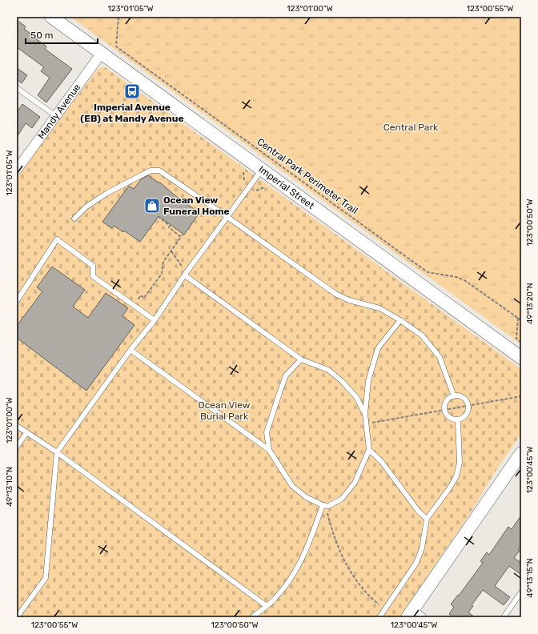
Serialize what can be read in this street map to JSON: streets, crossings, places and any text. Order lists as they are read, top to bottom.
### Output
{
  "streets": {
    "main road": ["Imperial Street"],
    "street": ["Mandy Avenue"],
    "path": ["Central Park Perimeter Trail"]
  },
  "crossings": [
    ["Mandy Avenue", "Imperial Street"]
  ],
  "parks": ["Central Park", "Ocean View Burial Park"],
  "places": {
    "bus stop": ["Imperial Avenue (EB) at Mandy Avenue"],
    "shop": ["Ocean View Funeral Home"]
  },
  "scale_bar": "50 m",
  "coordinates": [
    "123°01'05\"W",
    "123°01'00\"W",
    "123°00'55\"W",
    "123°00'50\"W",
    "49°13'20\"N",
    "123°00'45\"W",
    "49°13'10\"N",
    "49°13'15\"N"
  ]
}
